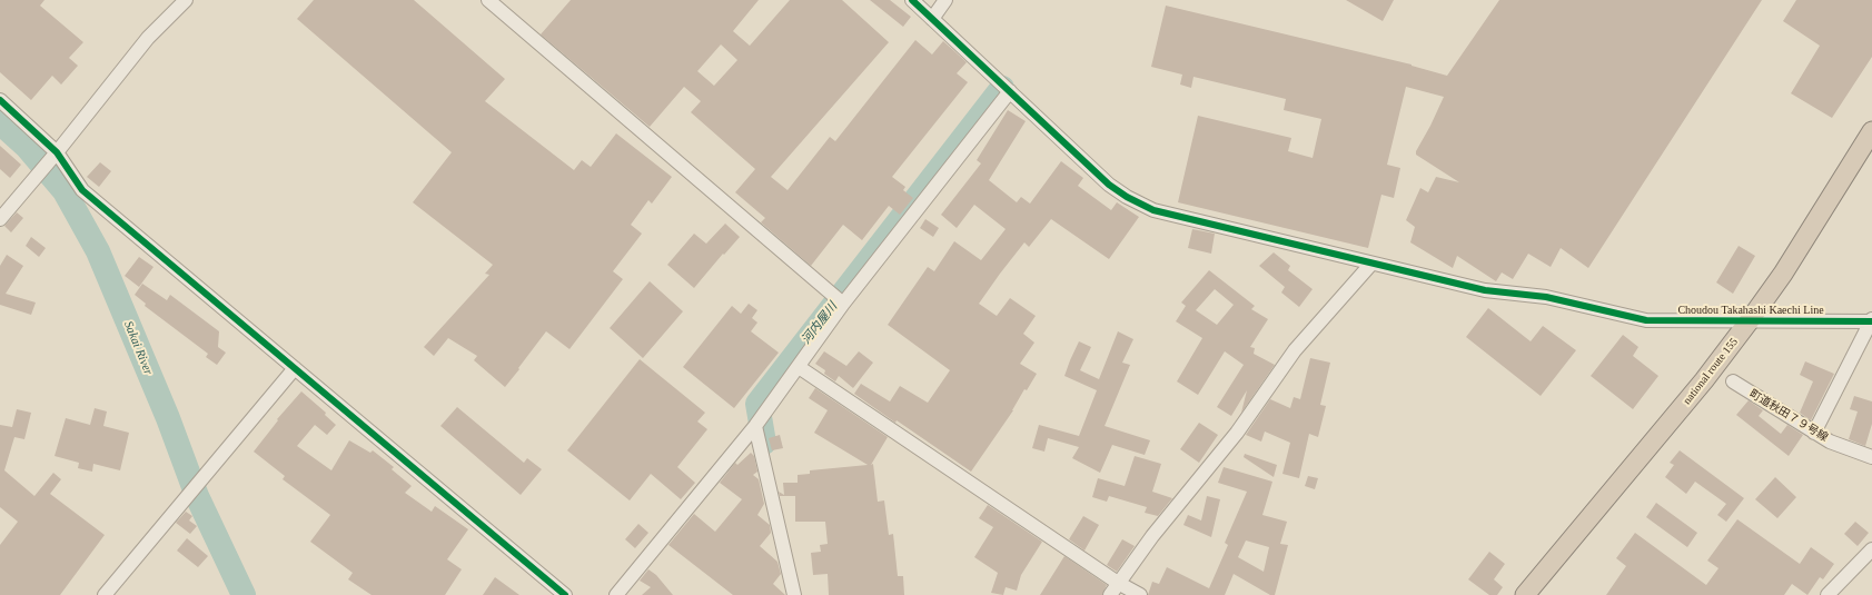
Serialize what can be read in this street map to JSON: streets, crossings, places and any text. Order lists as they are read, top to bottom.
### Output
{
  "streets": {
    "highway": ["national route 155"],
    "street": ["Choudou Takahashi Kaechi Line", "町道秋田７９号線"]
  },
  "crossings": [
    ["Choudou Takahashi Kaechi Line", "national route 155"]
  ],
  "water": ["河内屋川", "Sakai River"]
}
